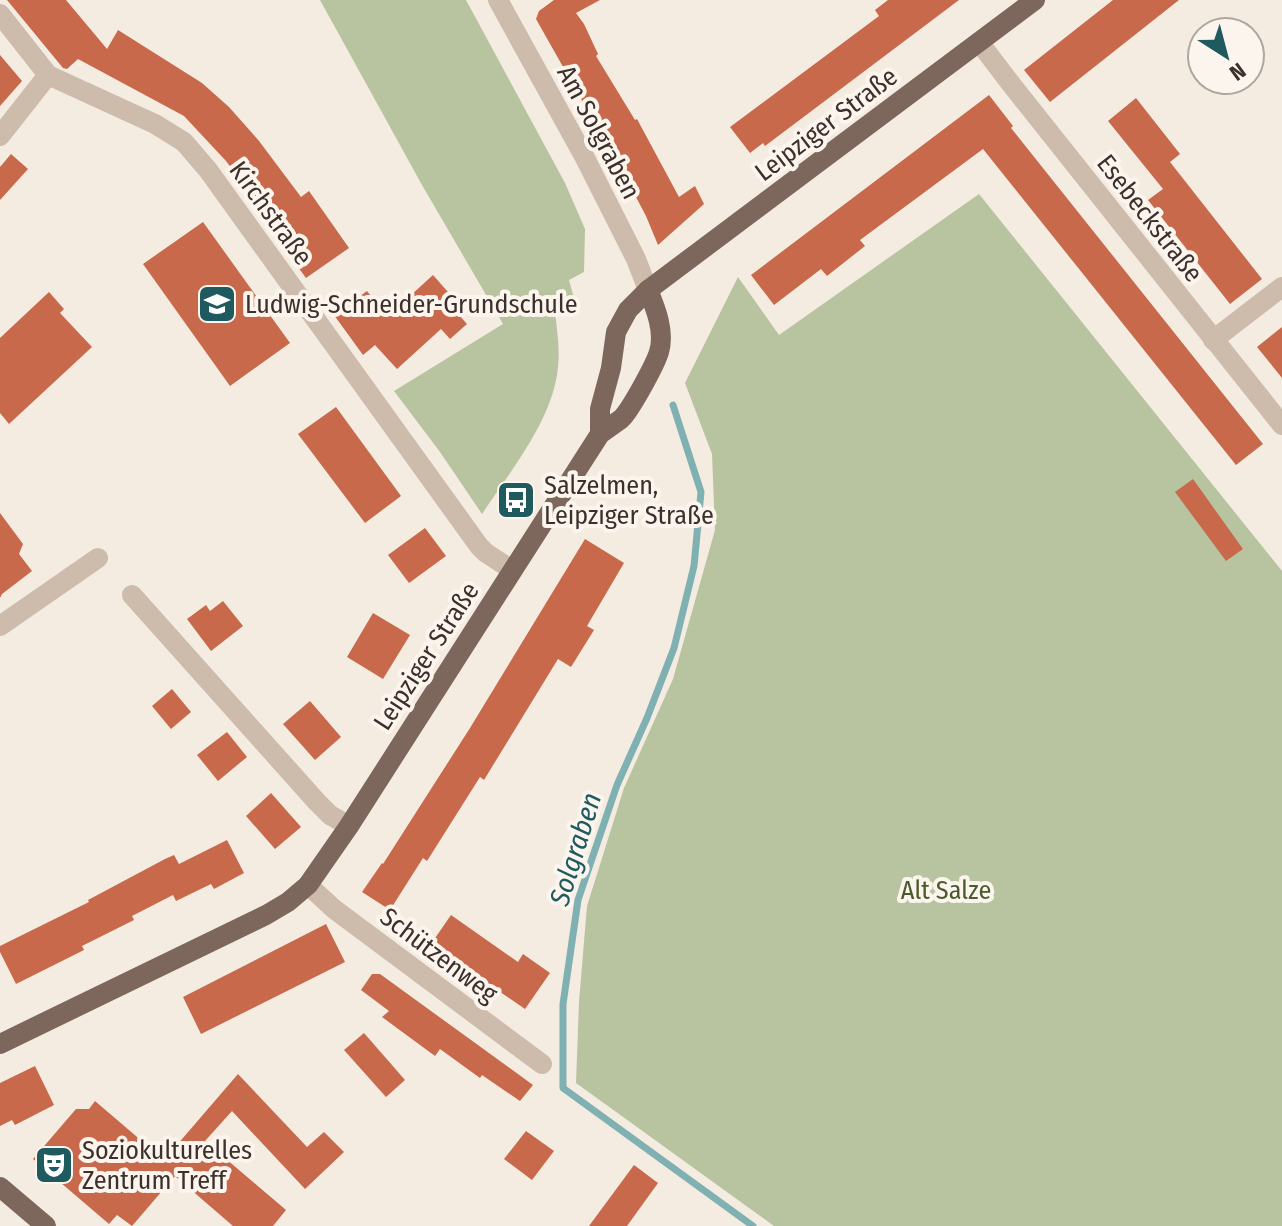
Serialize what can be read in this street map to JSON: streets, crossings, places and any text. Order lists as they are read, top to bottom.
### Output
{
  "streets": {
    "main road": ["Leipziger Straße"],
    "street": [
      "Am Solgraben",
      "Kirchstraße",
      "Esebeckstraße",
      "Schützenweg"
    ]
  },
  "crossings": [
    ["Leipziger Straße", "Am Solgraben"],
    ["Leipziger Straße", "Kirchstraße"],
    ["Leipziger Straße", "Esebeckstraße"],
    ["Leipziger Straße", "Schützenweg"]
  ],
  "water": ["Solgraben"],
  "parks": ["Alt Salze"],
  "places": {
    "school or university": ["Ludwig-Schneider-Grundschule"],
    "bus stop": ["Salzelmen, Leipziger Straße"],
    "theatre": ["Soziokulturelles Zentrum Treff"]
  },
  "north": "bottom right"
}
